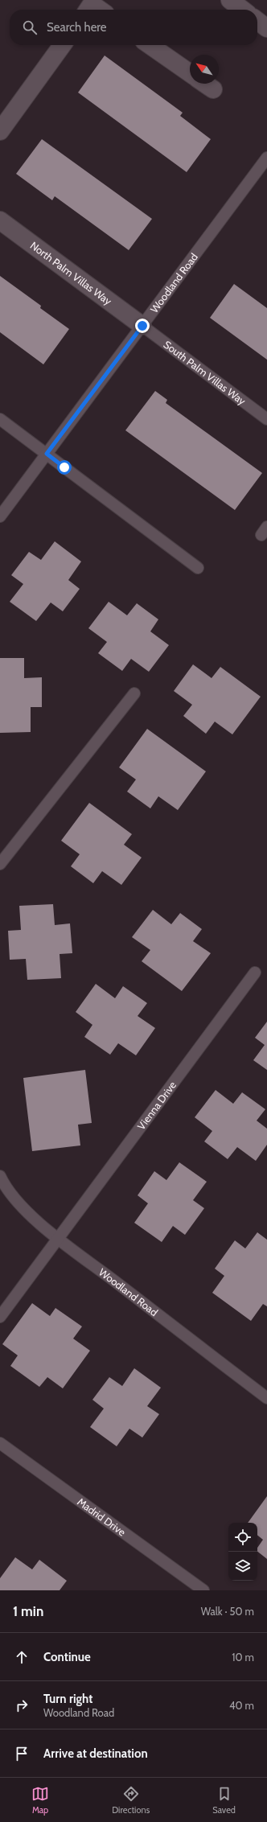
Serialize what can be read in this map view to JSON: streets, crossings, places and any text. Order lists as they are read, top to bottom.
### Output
{
  "streets": {
    "street": ["North Palm Villas Way"],
    "lane": [
      "Woodland Road",
      "South Palm Villas Way",
      "Vienna Drive",
      "Madrid Drive"
    ]
  },
  "crossings": [
    ["North Palm Villas Way", "Woodland Road"],
    ["North Palm Villas Way", "South Palm Villas Way"],
    ["Woodland Road", "South Palm Villas Way"],
    ["Woodland Road", "Vienna Drive"]
  ],
  "north": "top left",
  "page": {
    "search": "Search here",
    "heading": ["1 min", "Walk · 50 m"],
    "list": [
      ["Continue", "10 m"],
      ["Turn right", "Woodland Road", "40 m"],
      "Arrive at destination"
    ],
    "nav": ["Map", "Directions", "Saved"]
  }
}
